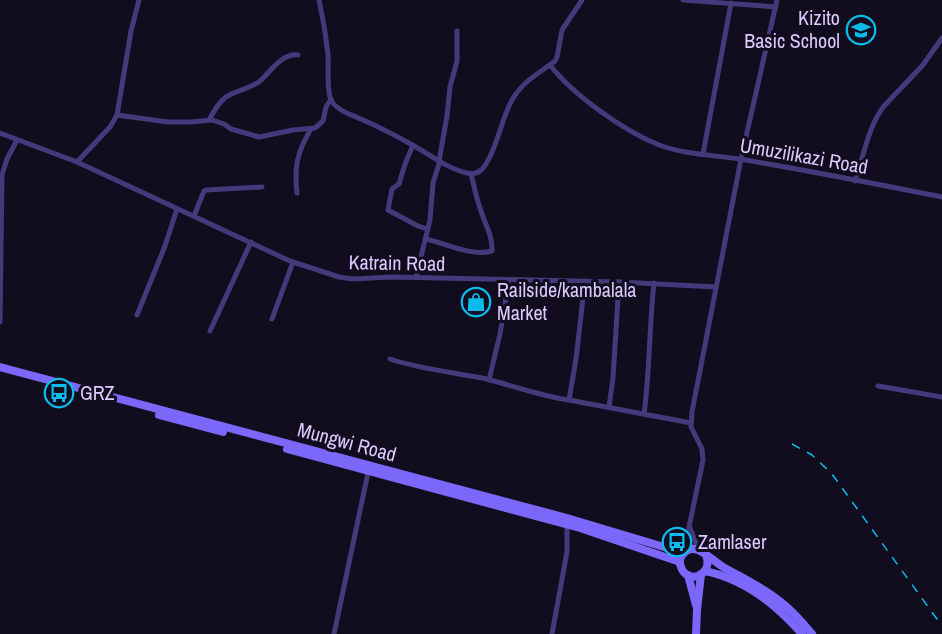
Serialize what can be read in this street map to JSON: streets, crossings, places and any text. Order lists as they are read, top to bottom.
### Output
{
  "streets": {
    "main road": ["Mungwi Road"],
    "street": ["Umuzilikazi Road", "Katrain Road"]
  },
  "places": {
    "school or university": ["Kizito Basic School"],
    "shop": ["Railside/kambalala Market"],
    "bus stop": ["GRZ", "Zamlaser"]
  }
}
